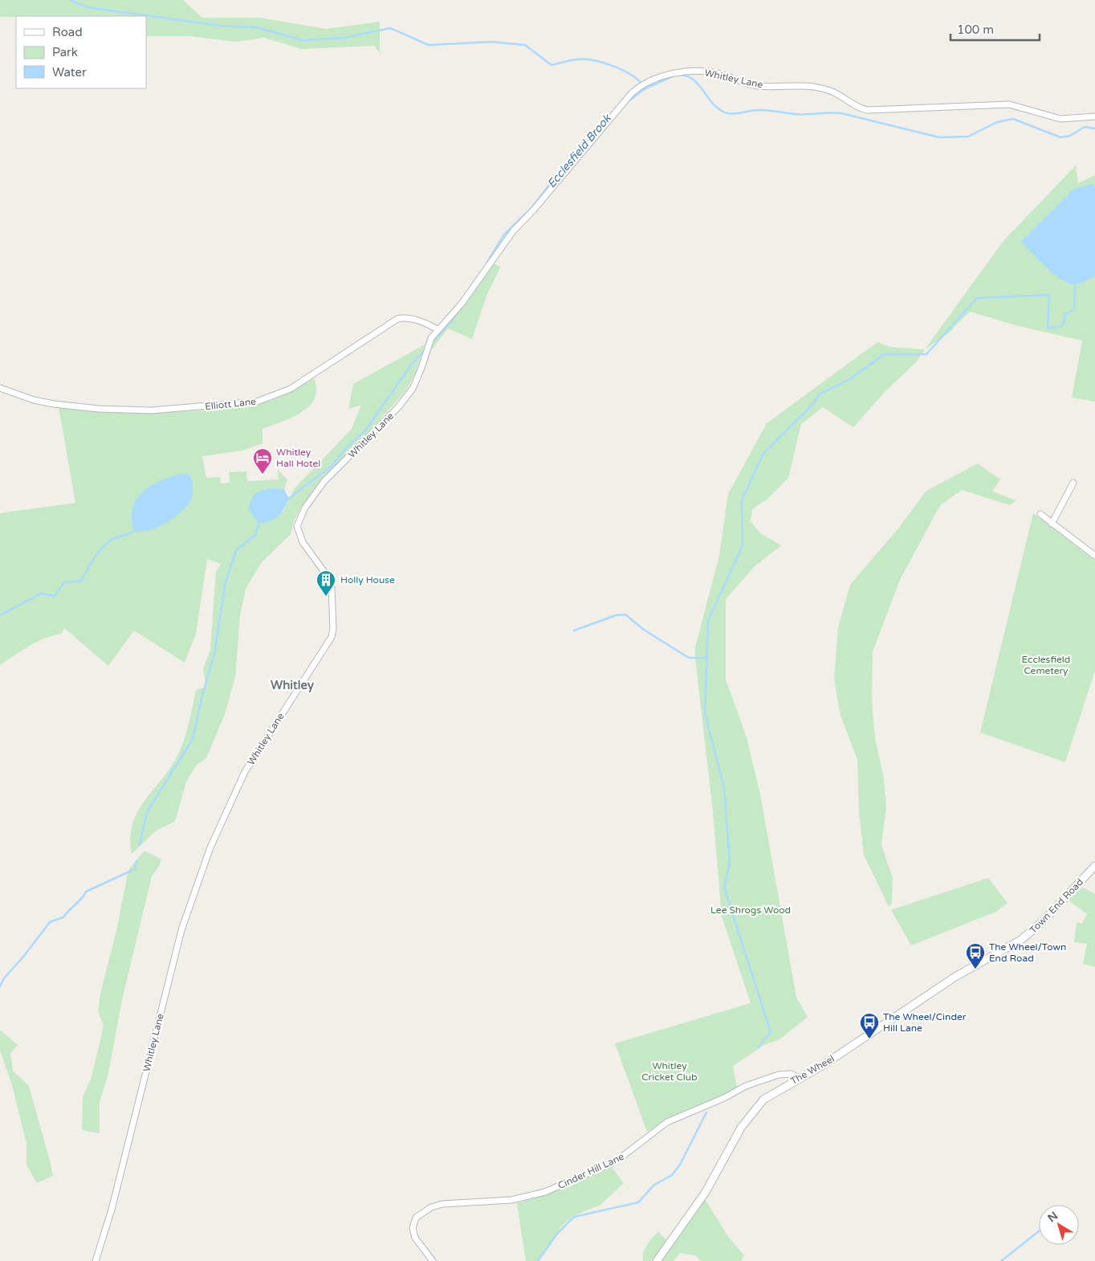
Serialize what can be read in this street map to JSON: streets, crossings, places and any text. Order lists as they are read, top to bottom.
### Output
{
  "streets": {
    "street": [
      "Whitley Lane",
      "Elliott Lane",
      "Town End Road",
      "The Wheel",
      "Cinder Hill Lane"
    ]
  },
  "crossings": [
    ["Whitley Lane", "Elliott Lane"],
    ["Town End Road", "The Wheel"],
    ["The Wheel", "Cinder Hill Lane"]
  ],
  "districts": ["Whitley"],
  "water": ["Ecclesfield Brook"],
  "parks": ["Ecclesfield Cemetery", "Lee Shrogs Wood", "Whitley Cricket Club"],
  "places": {
    "hotel": ["Whitley Hall Hotel"],
    "building": ["Holly House"],
    "bus stop": ["The Wheel/Town End Road", "The Wheel/Cinder Hill Lane"]
  },
  "legend": ["Road", "Park", "Water"],
  "scale_bar": "100 m",
  "north": "top left"
}
